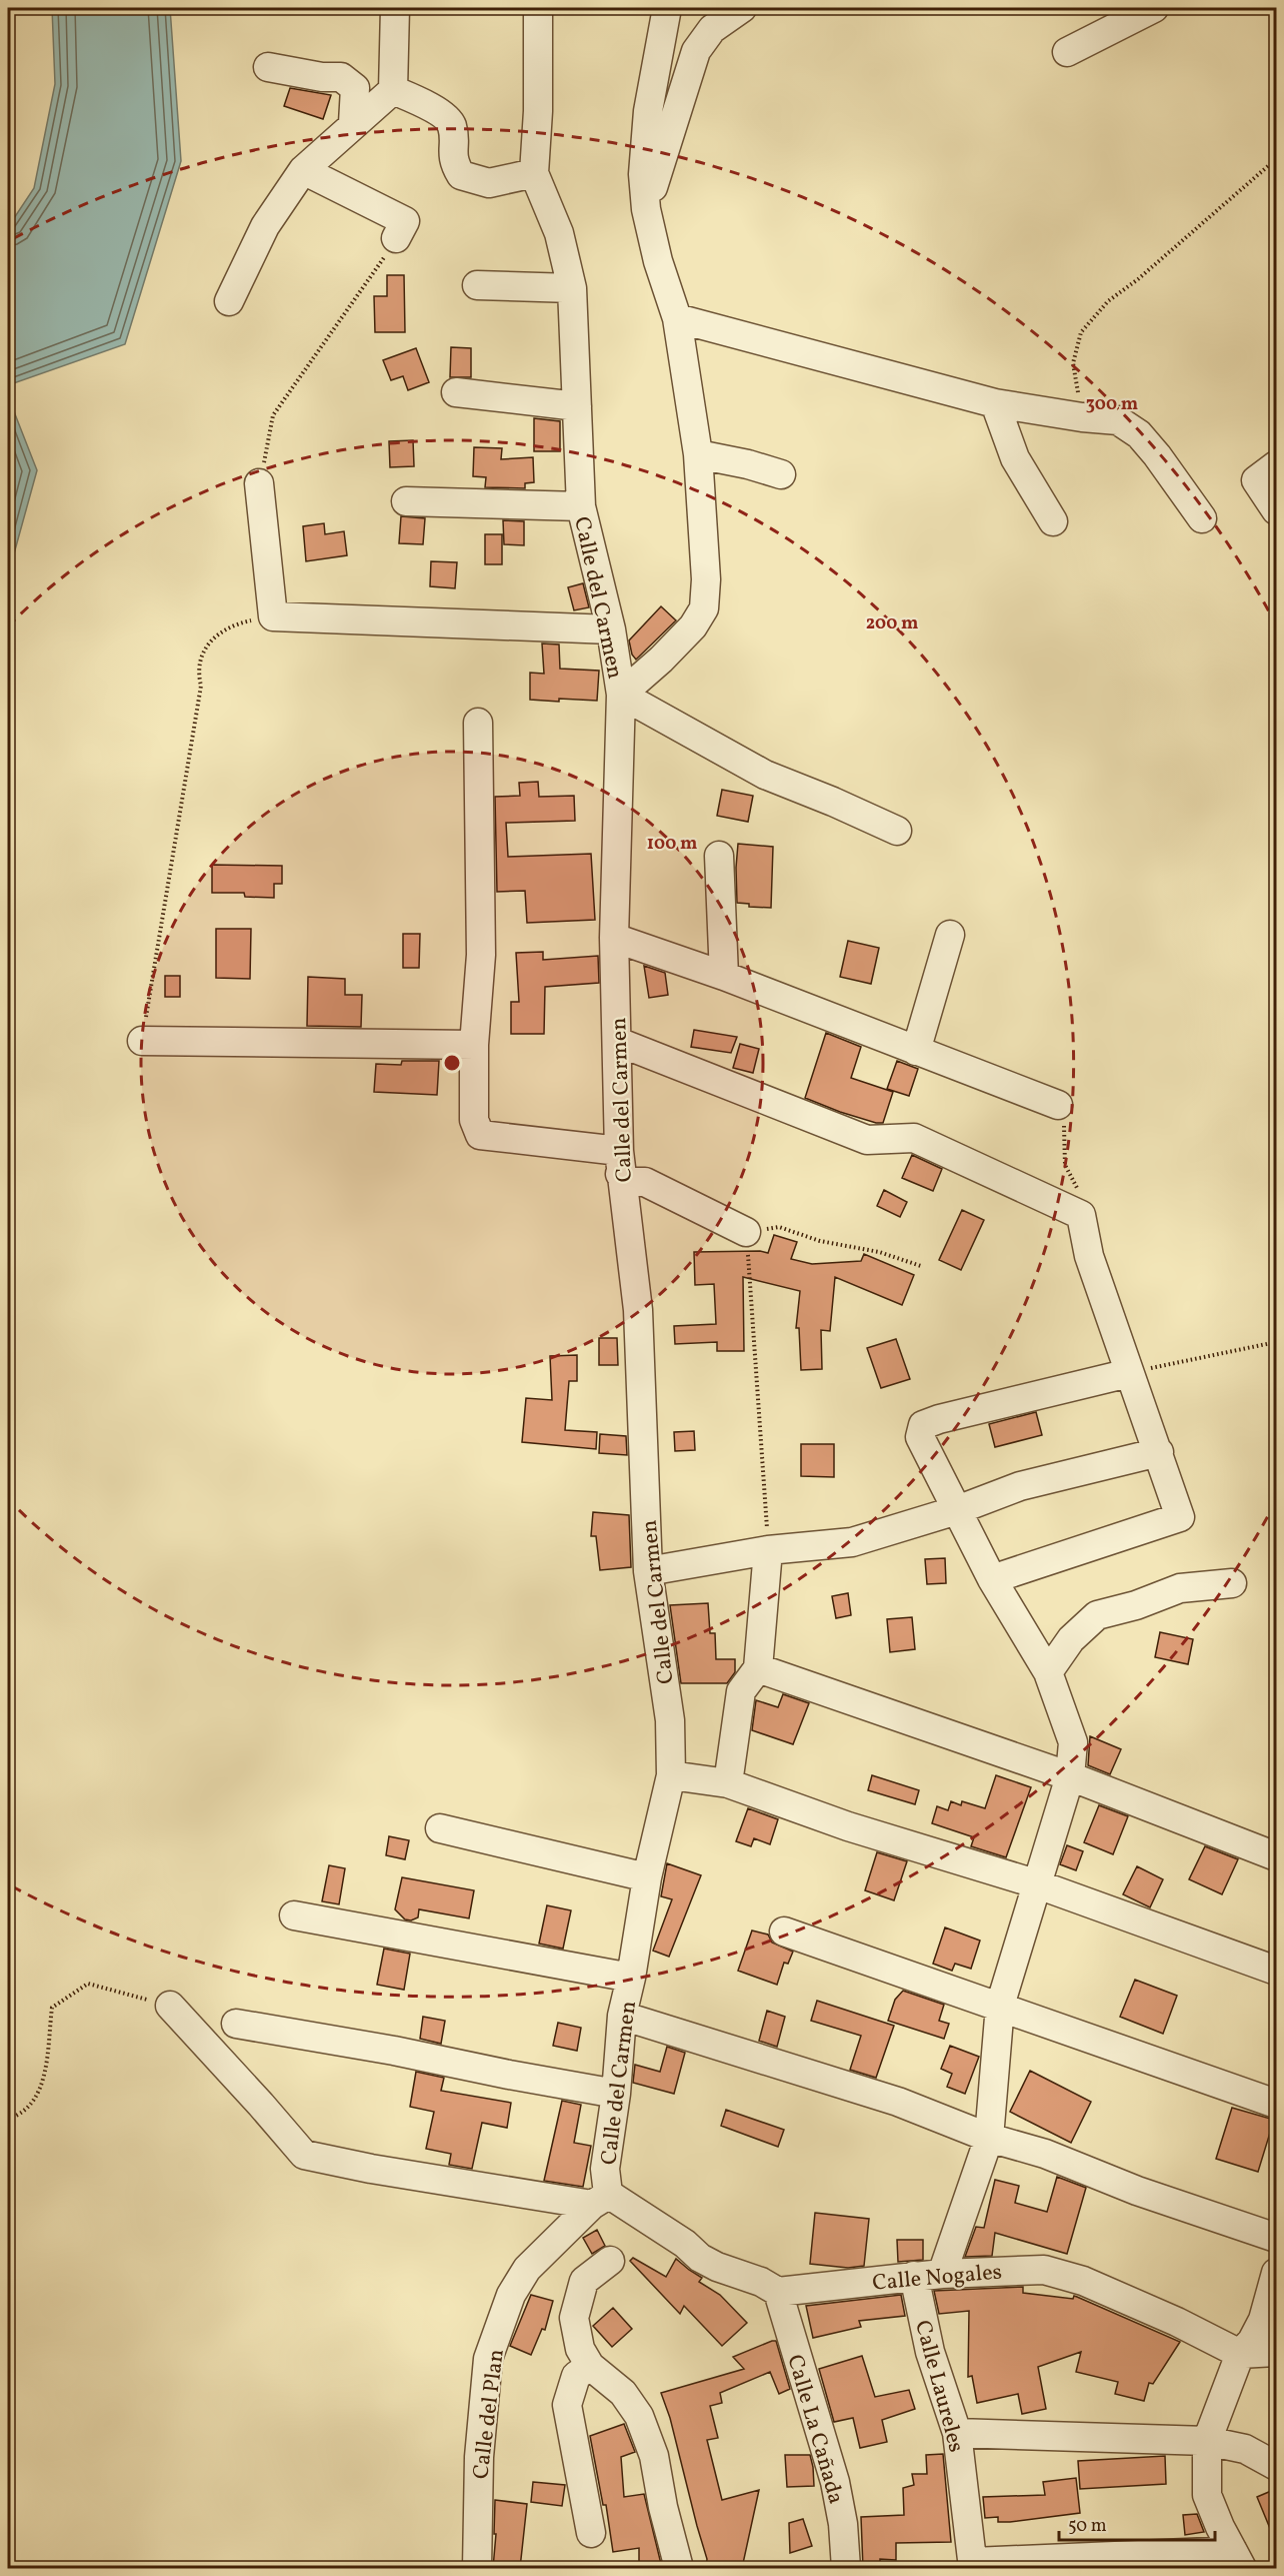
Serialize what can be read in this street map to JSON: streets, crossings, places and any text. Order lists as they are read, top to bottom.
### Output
{
  "streets": {
    "street": [
      "Calle del Carmen",
      "Calle Nogales",
      "Calle Laureles",
      "Calle del Plan",
      "Calle La Cañada"
    ]
  },
  "crossings": [
    ["Calle del Carmen", "Calle del Plan"],
    ["Calle Nogales", "Calle Laureles"],
    ["Calle Nogales", "Calle La Cañada"]
  ],
  "scale_bar": "50 m",
  "rings": ["300 m", "200 m", "100 m"]
}
